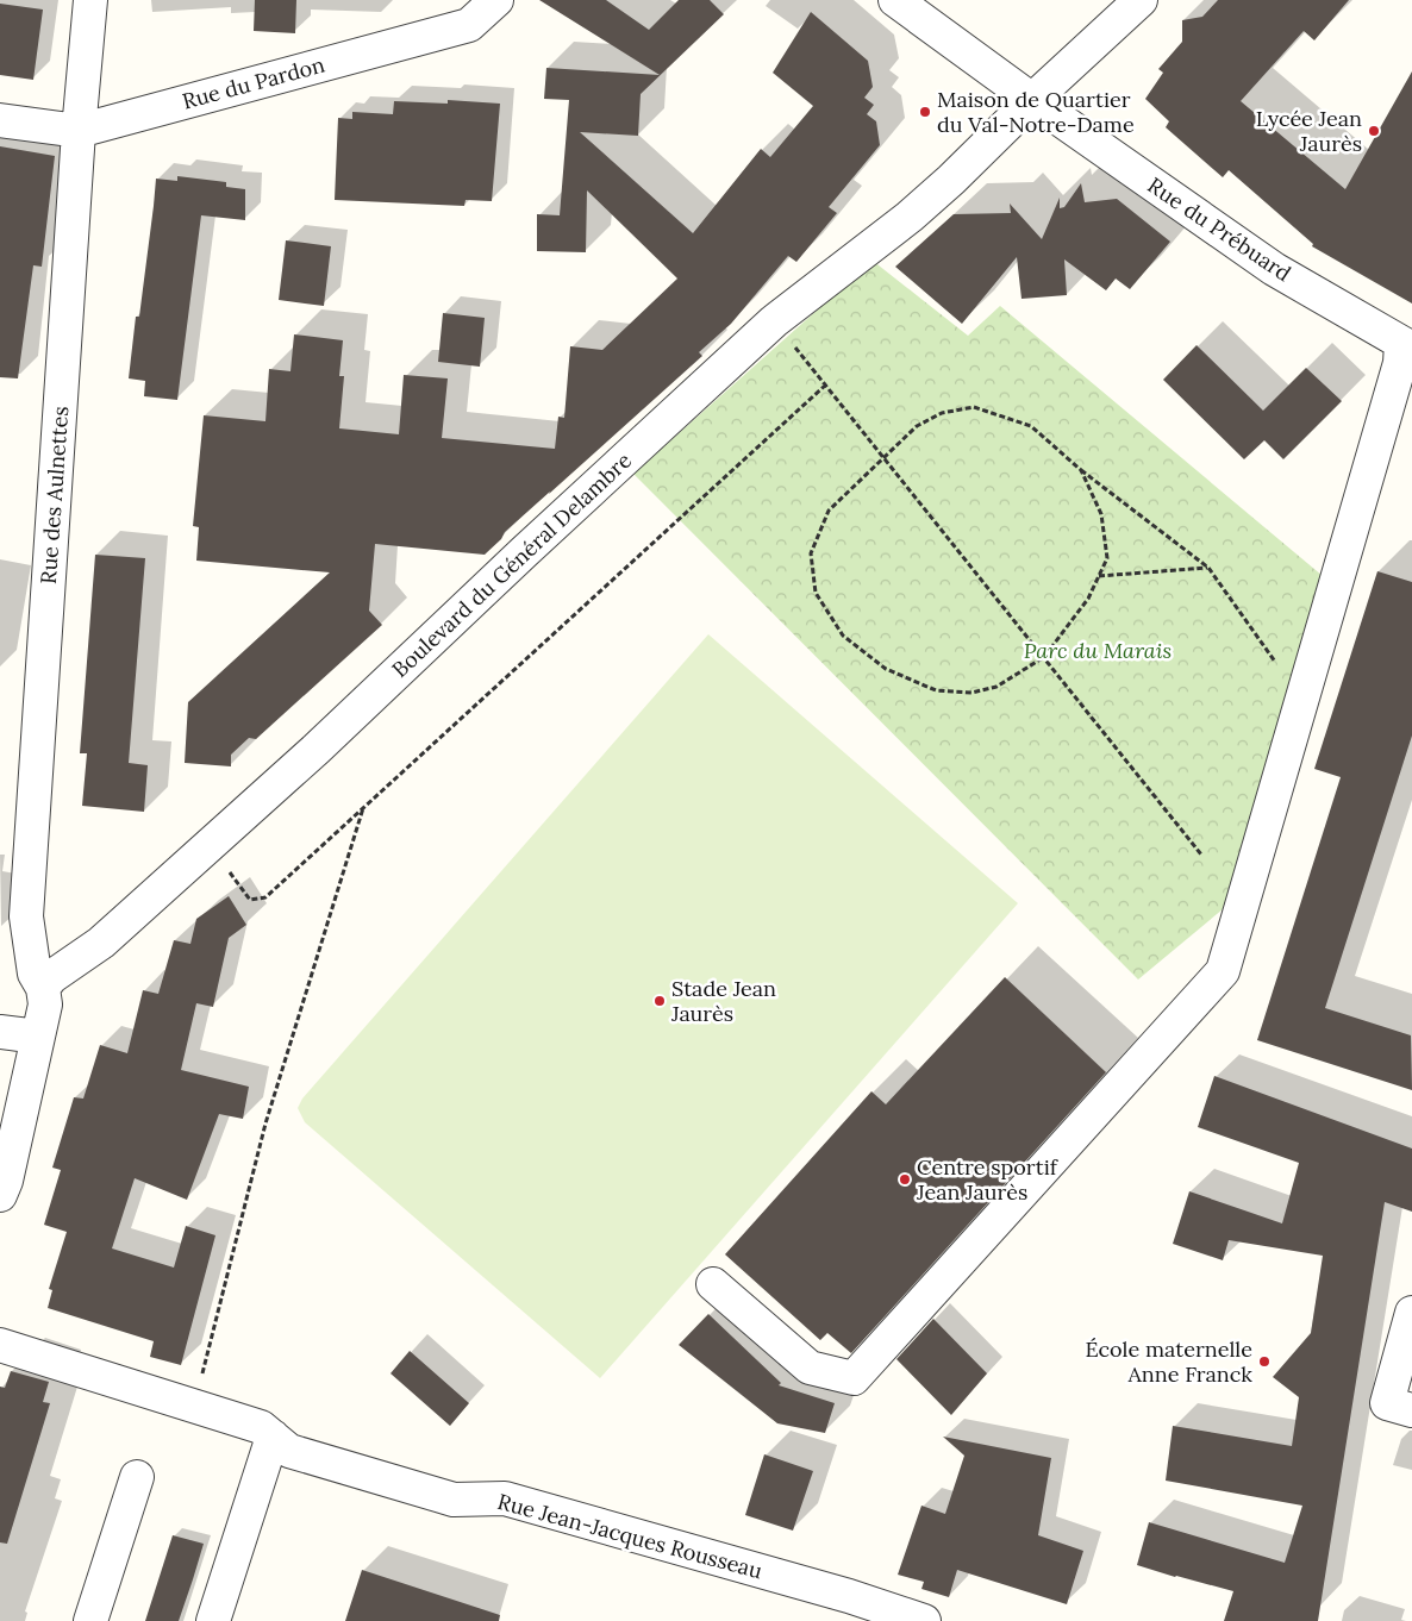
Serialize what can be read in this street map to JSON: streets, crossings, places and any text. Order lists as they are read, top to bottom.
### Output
{
  "streets": {
    "street": [
      "Rue du Pardon",
      "Rue du Prébuard",
      "Rue des Aulnettes",
      "Boulevard du Général Delambre",
      "Rue Jean-Jacques Rousseau"
    ]
  },
  "crossings": [
    ["Rue du Pardon", "Rue des Aulnettes"],
    ["Rue du Prébuard", "Boulevard du Général Delambre"],
    ["Rue des Aulnettes", "Boulevard du Général Delambre"]
  ],
  "parks": ["Parc du Marais"],
  "places": [
    "Maison de Quartier du Val-Notre-Dame",
    "Lycée Jean Jaurès",
    "Stade Jean Jaurès",
    "Centre sportif Jean Jaurès",
    "École maternelle Anne Franck"
  ]
}
